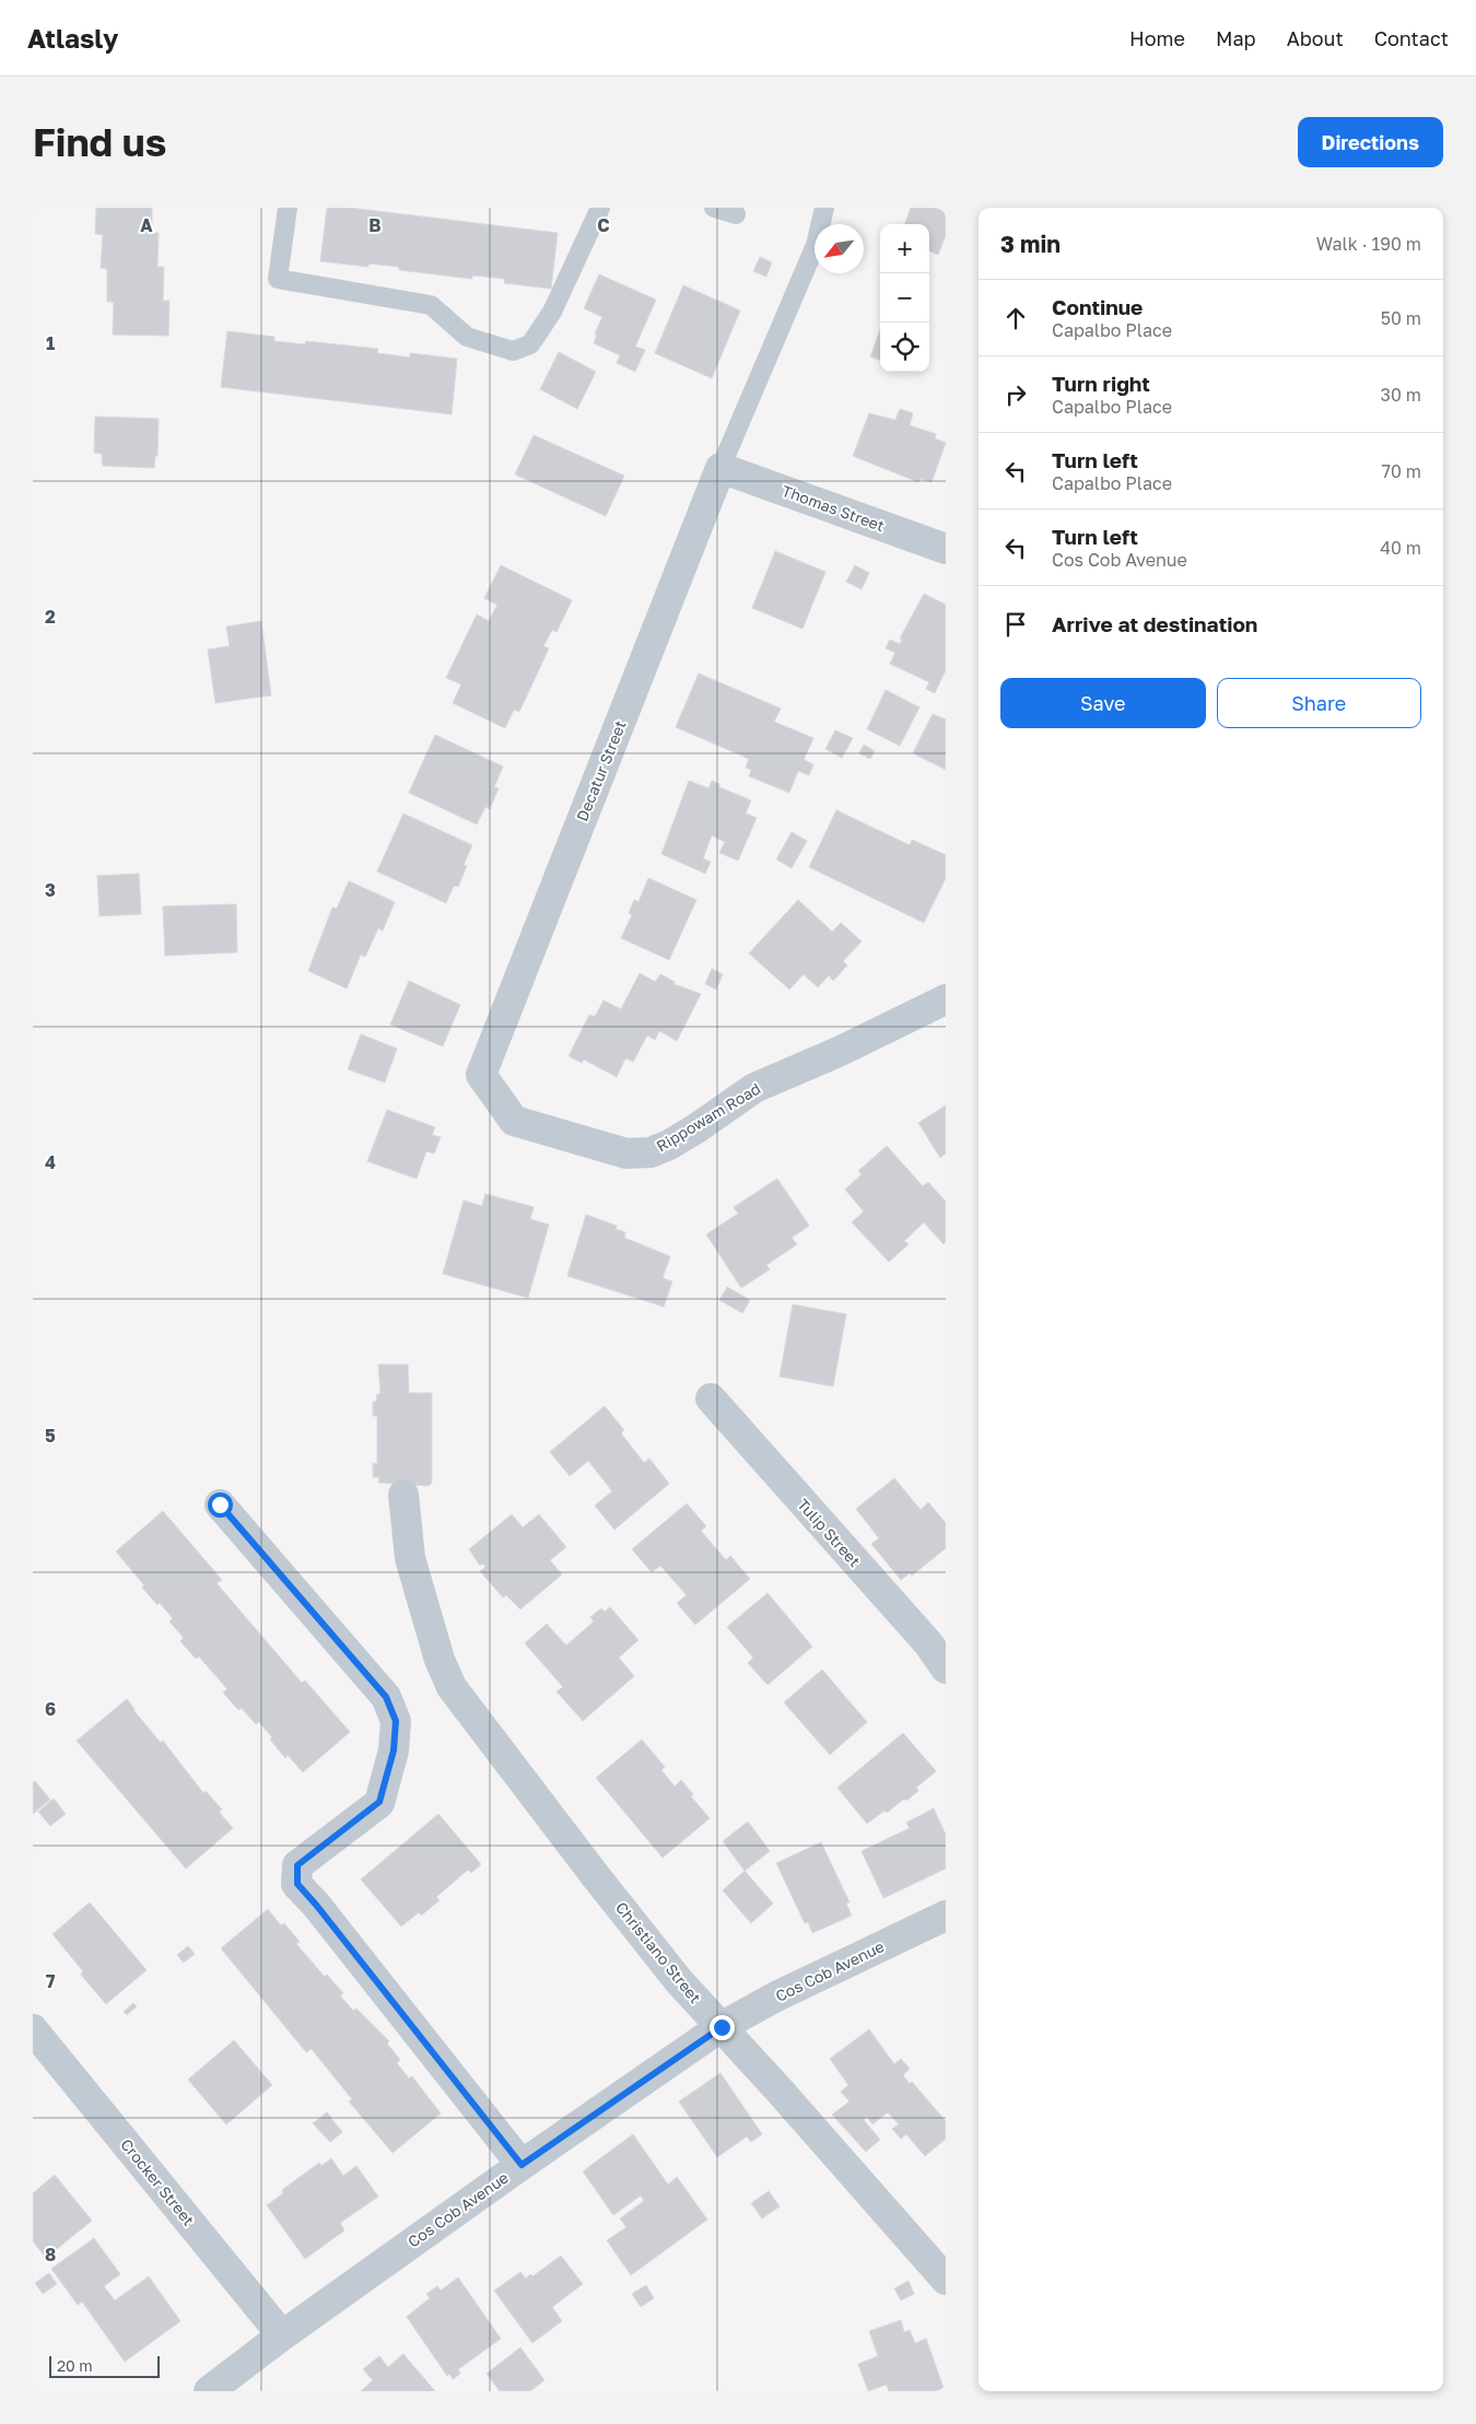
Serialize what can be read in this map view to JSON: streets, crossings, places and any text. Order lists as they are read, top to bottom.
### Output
{
  "streets": {
    "street": [
      "Thomas Street",
      "Decatur Street",
      "Rippowam Road",
      "Tulip Street",
      "Christiano Street",
      "Cos Cob Avenue",
      "Crocker Street"
    ]
  },
  "crossings": [
    ["Thomas Street", "Decatur Street"],
    ["Decatur Street", "Rippowam Road"],
    ["Christiano Street", "Cos Cob Avenue"],
    ["Cos Cob Avenue", "Crocker Street"]
  ],
  "scale_bar": "20 m",
  "north": "bottom left",
  "page": {
    "header": "Atlasly",
    "nav": [
      "Home",
      "Map",
      "About",
      "Contact"
    ],
    "buttons": [
      "Directions",
      ["Save", "Share"]
    ],
    "title": "Find us",
    "heading": ["3 min", "Walk · 190 m"],
    "map_buttons": ["+", "−"],
    "list": [
      ["Continue", "Capalbo Place", "50 m"],
      ["Turn right", "Capalbo Place", "30 m"],
      ["Turn left", "Capalbo Place", "70 m"],
      ["Turn left", "Cos Cob Avenue", "40 m"],
      "Arrive at destination"
    ],
    "scale": "20 m"
  },
  "grid": {
    "columns": ["A", "B", "C"],
    "rows": [
      "1",
      "2",
      "3",
      "4",
      "5",
      "6",
      "7",
      "8"
    ]
  }
}
